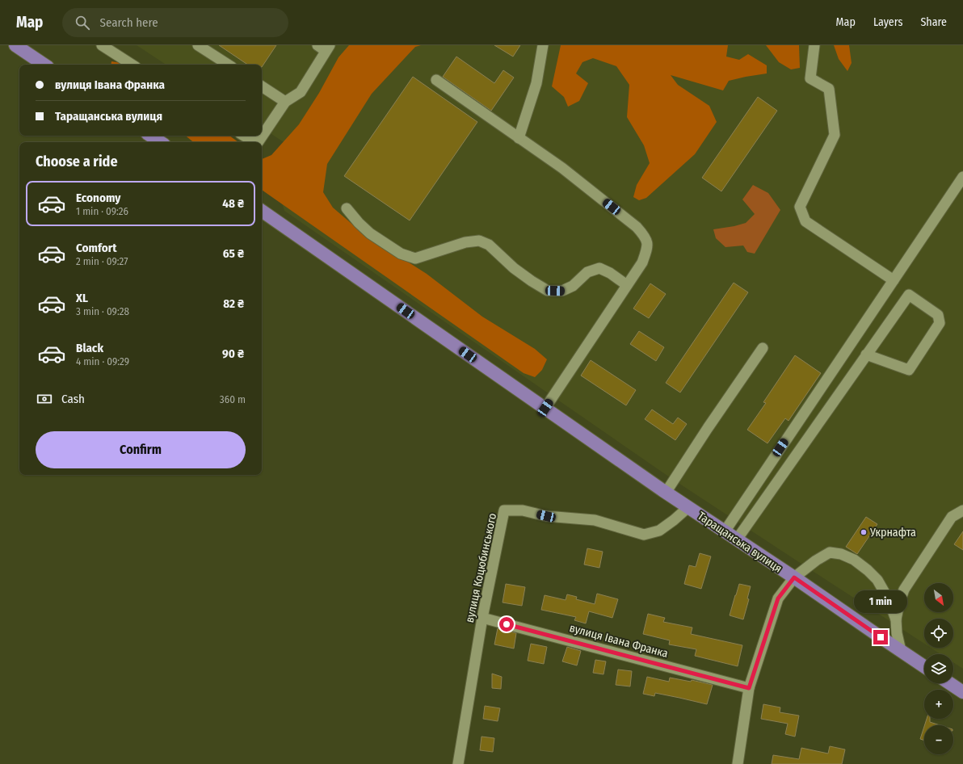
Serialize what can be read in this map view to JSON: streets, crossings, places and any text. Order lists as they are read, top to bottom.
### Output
{
  "streets": {
    "main road": ["Таращанська вулиця"],
    "street": ["вулиця Коцюбинського", "вулиця Івана Франка"]
  },
  "crossings": [
    ["Таращанська вулиця", "вулиця Коцюбинського"],
    ["вулиця Коцюбинського", "вулиця Івана Франка"]
  ],
  "places": ["Укрнафта"],
  "north": "bottom right",
  "page": {
    "header": "Map",
    "search": "Search here",
    "nav": ["Map", "Layers", "Share"],
    "banner": ["вулиця Івана Франка", "Таращанська вулиця"],
    "heading": "Choose a ride",
    "list": [
      {
        "name": "Economy",
        "note": "1 min · 09:26",
        "value": "48 ₴"
      },
      {
        "name": "Comfort",
        "note": "2 min · 09:27",
        "value": "65 ₴"
      },
      {
        "name": "XL",
        "note": "3 min · 09:28",
        "value": "82 ₴"
      },
      {
        "name": "Black",
        "note": "4 min · 09:29",
        "value": "90 ₴"
      }
    ],
    "pay": ["Cash", "360 m"],
    "buttons": "Confirm",
    "map_buttons": ["+", "−"],
    "bubble": "1 min"
  }
}
